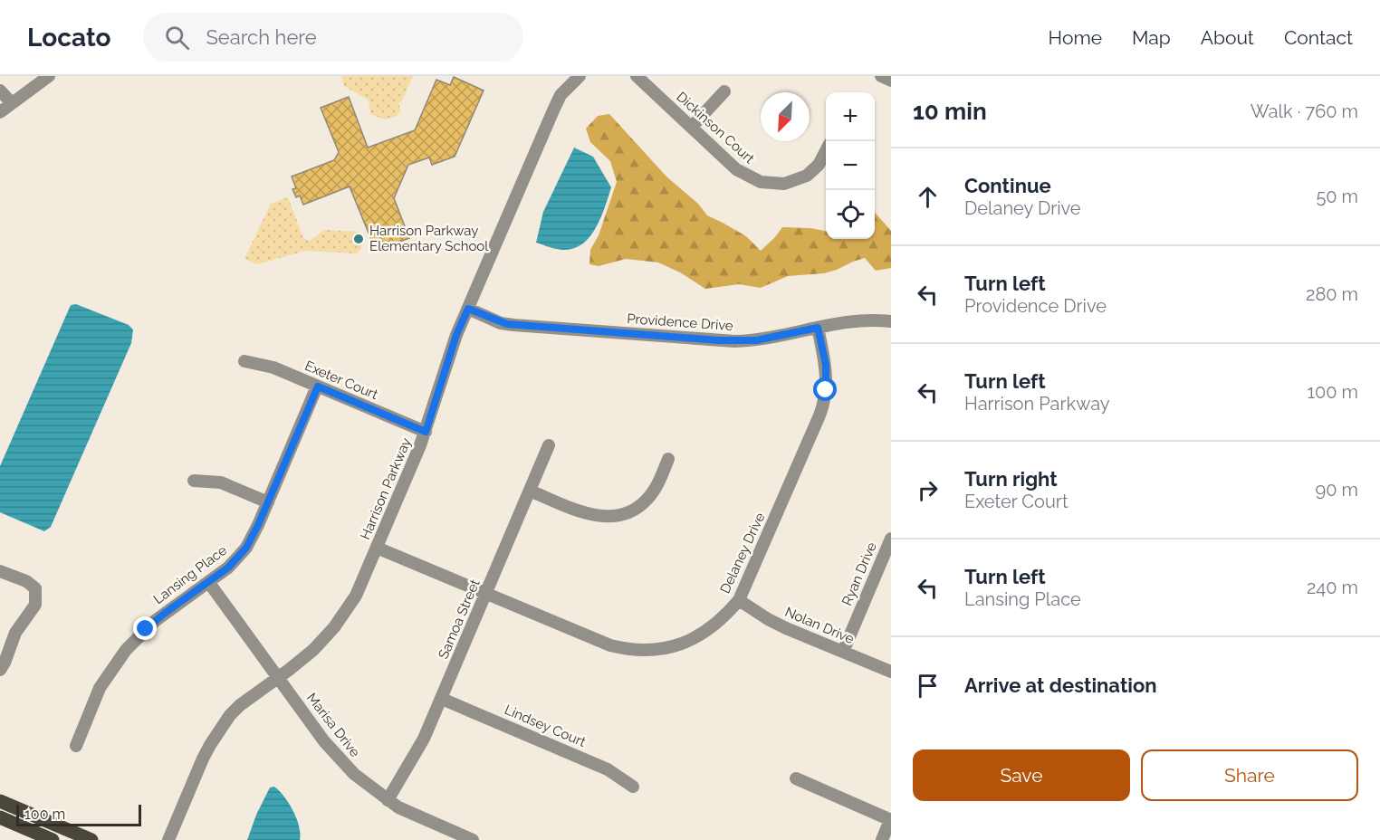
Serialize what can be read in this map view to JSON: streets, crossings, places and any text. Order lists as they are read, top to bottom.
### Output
{
  "streets": {
    "street": [
      "Dickinson Court",
      "Providence Drive",
      "Exeter Court",
      "Harrison Parkway",
      "Delaney Drive",
      "Ryan Drive",
      "Lansing Place",
      "Samoa Street",
      "Nolan Drive",
      "Marisa Drive",
      "Lindsey Court"
    ]
  },
  "crossings": [
    ["Providence Drive", "Harrison Parkway"],
    ["Providence Drive", "Delaney Drive"],
    ["Exeter Court", "Harrison Parkway"],
    ["Exeter Court", "Lansing Place"],
    ["Harrison Parkway", "Delaney Drive"],
    ["Harrison Parkway", "Marisa Drive"],
    ["Delaney Drive", "Samoa Street"],
    ["Delaney Drive", "Nolan Drive"],
    ["Ryan Drive", "Nolan Drive"],
    ["Lansing Place", "Marisa Drive"],
    ["Samoa Street", "Marisa Drive"],
    ["Samoa Street", "Lindsey Court"]
  ],
  "places": ["Harrison Parkway Elementary School"],
  "scale_bar": "100 m",
  "north": "bottom left",
  "page": {
    "header": "Locato",
    "search": "Search here",
    "nav": [
      "Home",
      "Map",
      "About",
      "Contact"
    ],
    "heading": ["10 min", "Walk · 760 m"],
    "map_buttons": ["+", "−"],
    "list": [
      ["Continue", "Delaney Drive", "50 m"],
      ["Turn left", "Providence Drive", "280 m"],
      ["Turn left", "Harrison Parkway", "100 m"],
      ["Turn right", "Exeter Court", "90 m"],
      ["Turn left", "Lansing Place", "240 m"],
      "Arrive at destination"
    ],
    "buttons": ["Save", "Share"],
    "scale": "100 m"
  }
}
